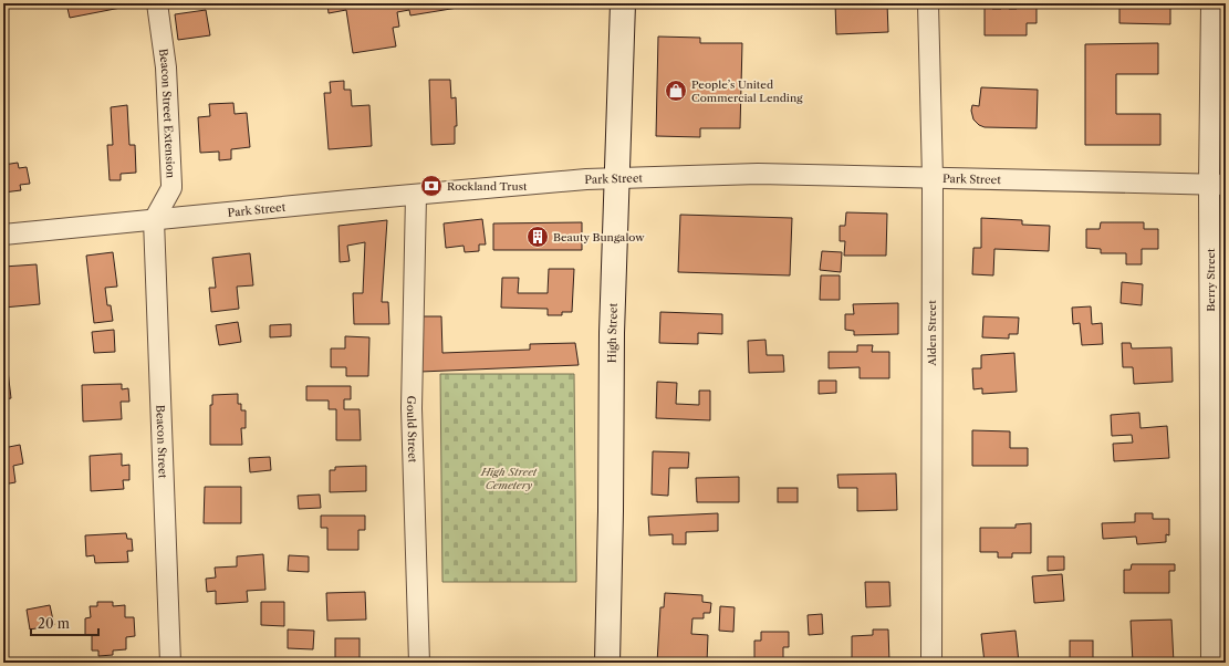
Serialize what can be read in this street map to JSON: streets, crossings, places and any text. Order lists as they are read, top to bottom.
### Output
{
  "streets": {
    "main road": ["High Street"],
    "street": [
      "Beacon Street Extension",
      "Park Street",
      "Berry Street",
      "Alden Street",
      "Gould Street",
      "Beacon Street"
    ]
  },
  "crossings": [
    ["Beacon Street Extension", "Park Street"],
    ["Beacon Street Extension", "Beacon Street"],
    ["Park Street", "Berry Street"],
    ["Park Street", "High Street"],
    ["Park Street", "Alden Street"],
    ["Park Street", "Gould Street"],
    ["Park Street", "Beacon Street"]
  ],
  "parks": ["High Street Cemetery"],
  "places": {
    "shop": ["People’s United Commercial Lending"],
    "bank": ["Rockland Trust"],
    "building": ["Beauty Bungalow"]
  },
  "scale_bar": "20 m"
}
